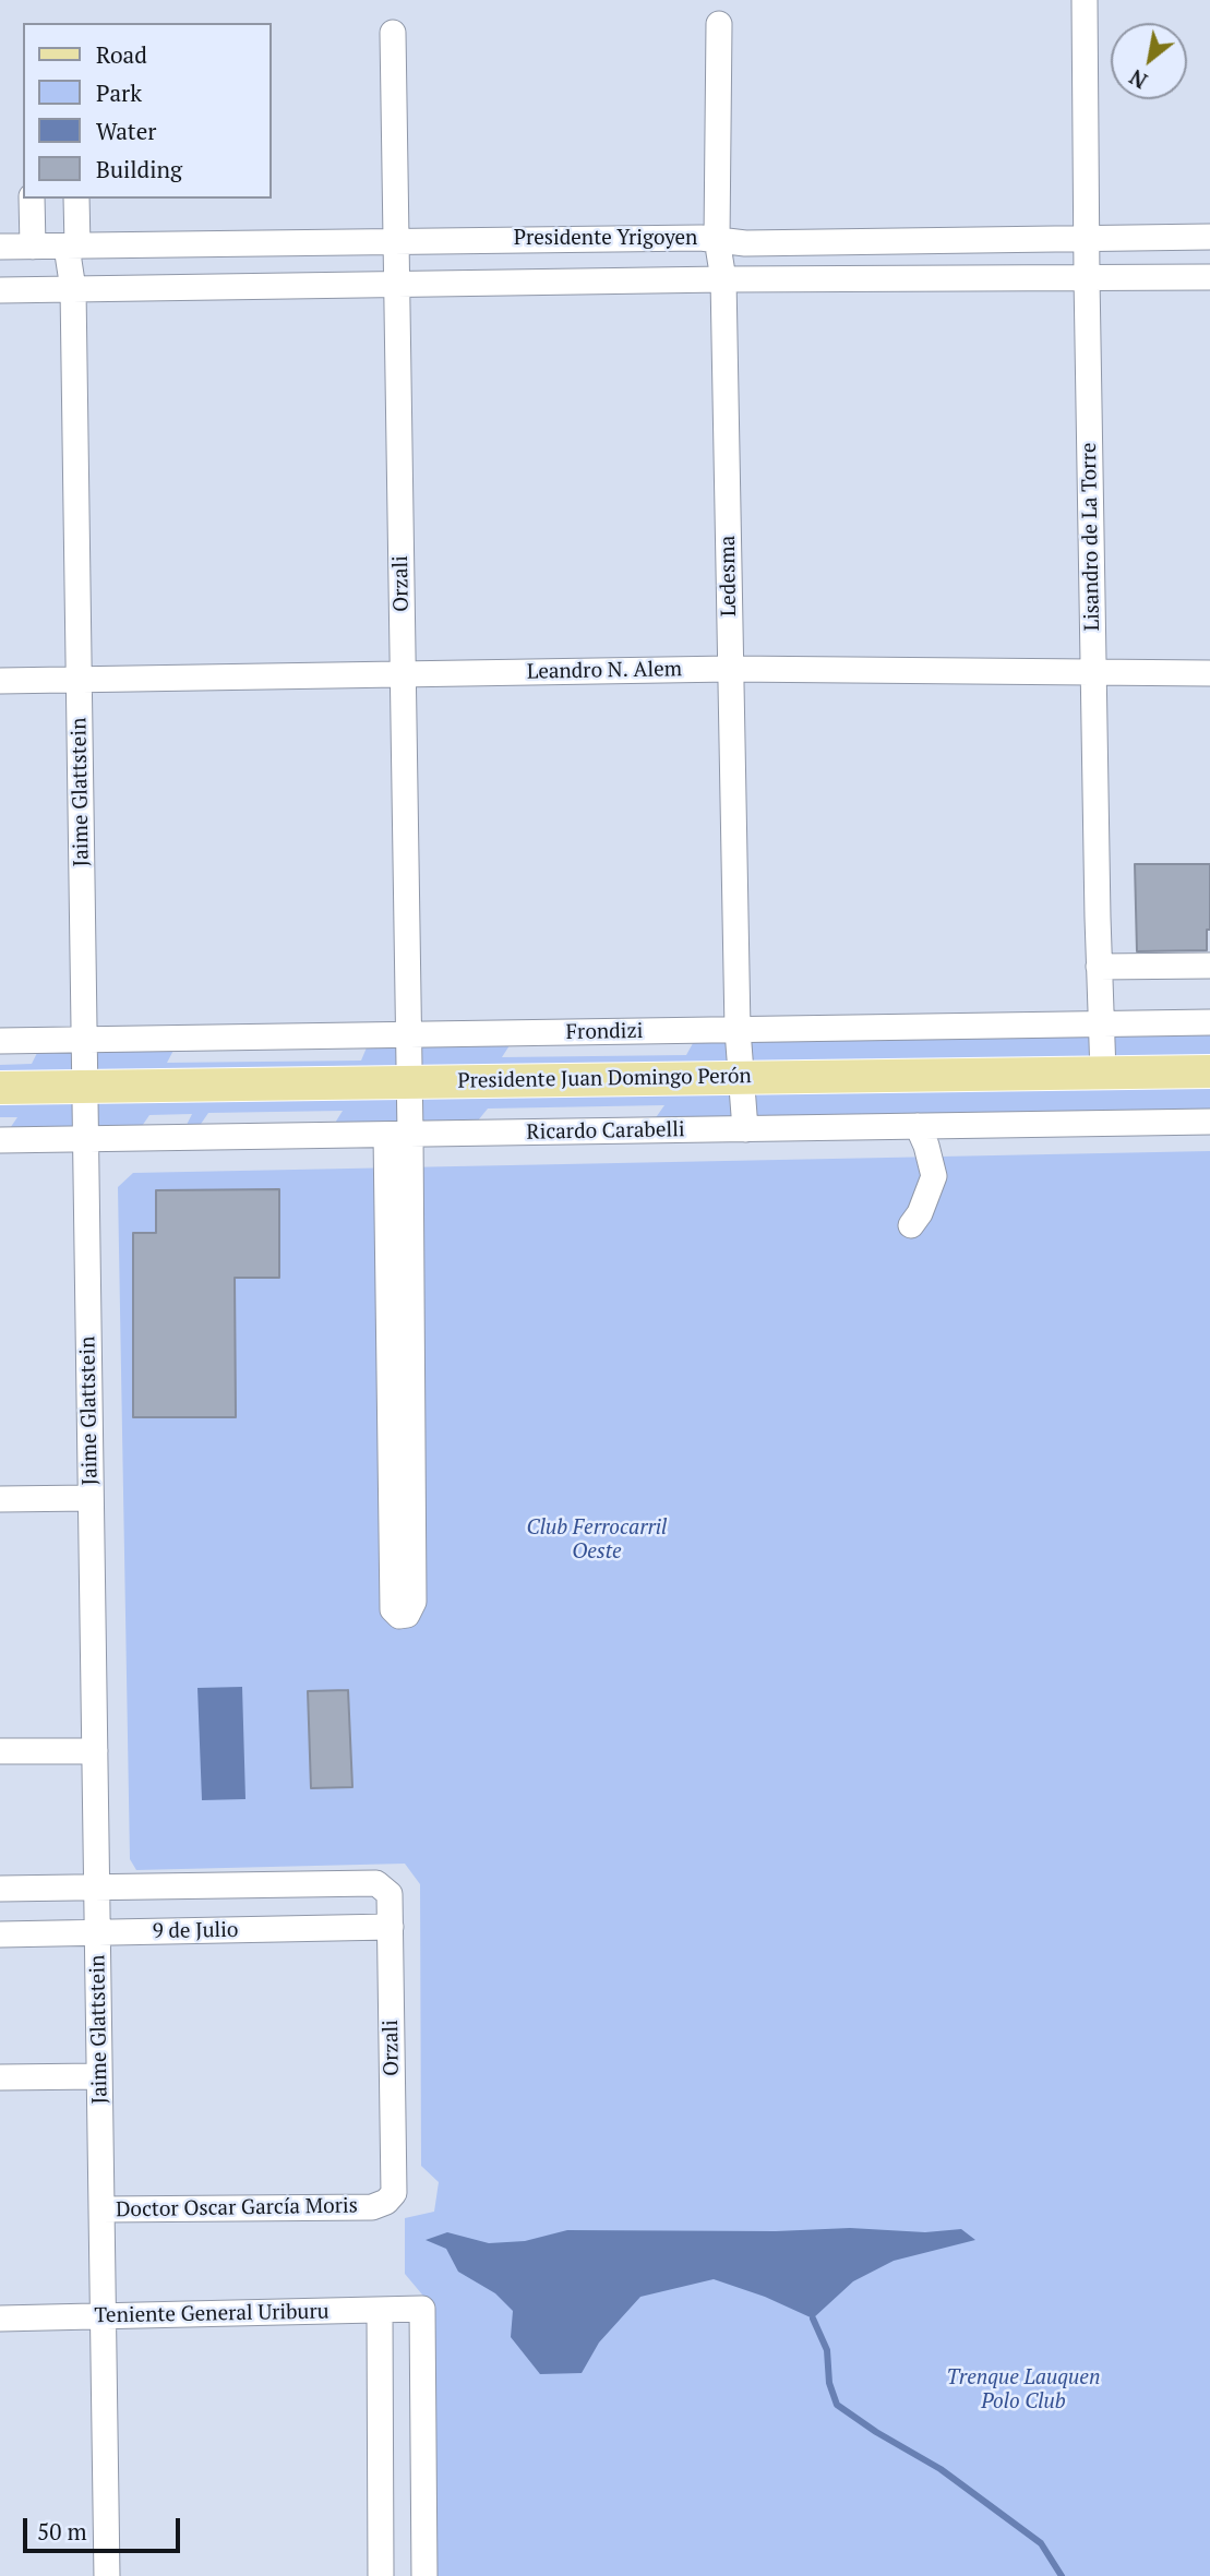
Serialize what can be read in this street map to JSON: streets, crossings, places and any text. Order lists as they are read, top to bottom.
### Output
{
  "streets": {
    "main road": ["Presidente Juan Domingo Perón"],
    "street": [
      "Presidente Yrigoyen",
      "Lisandro de La Torre",
      "Ledesma",
      "Orzali",
      "Leandro N. Alem",
      "Jaime Glattstein",
      "Frondizi",
      "Ricardo Carabelli",
      "9 de Julio",
      "Doctor Oscar García Moris",
      "Teniente General Uriburu"
    ]
  },
  "crossings": [
    ["Presidente Yrigoyen", "Lisandro de La Torre"],
    ["Presidente Yrigoyen", "Ledesma"],
    ["Presidente Yrigoyen", "Orzali"],
    ["Presidente Yrigoyen", "Jaime Glattstein"],
    ["Lisandro de La Torre", "Leandro N. Alem"],
    ["Lisandro de La Torre", "Frondizi"],
    ["Lisandro de La Torre", "Presidente Juan Domingo Perón"],
    ["Ledesma", "Leandro N. Alem"],
    ["Ledesma", "Frondizi"],
    ["Ledesma", "Presidente Juan Domingo Perón"],
    ["Ledesma", "Ricardo Carabelli"],
    ["Orzali", "Leandro N. Alem"],
    ["Orzali", "Jaime Glattstein"],
    ["Orzali", "Frondizi"],
    ["Orzali", "Presidente Juan Domingo Perón"],
    ["Orzali", "Ricardo Carabelli"],
    ["Orzali", "9 de Julio"],
    ["Orzali", "Doctor Oscar García Moris"],
    ["Leandro N. Alem", "Jaime Glattstein"],
    ["Jaime Glattstein", "Frondizi"],
    ["Jaime Glattstein", "Presidente Juan Domingo Perón"],
    ["Jaime Glattstein", "Ricardo Carabelli"],
    ["Jaime Glattstein", "9 de Julio"],
    ["Jaime Glattstein", "Doctor Oscar García Moris"],
    ["Jaime Glattstein", "Teniente General Uriburu"]
  ],
  "parks": ["Club Ferrocarril Oeste", "Trenque Lauquen Polo Club"],
  "legend": [
    "Road",
    "Park",
    "Water",
    "Building"
  ],
  "scale_bar": "50 m",
  "north": "bottom left"
}
